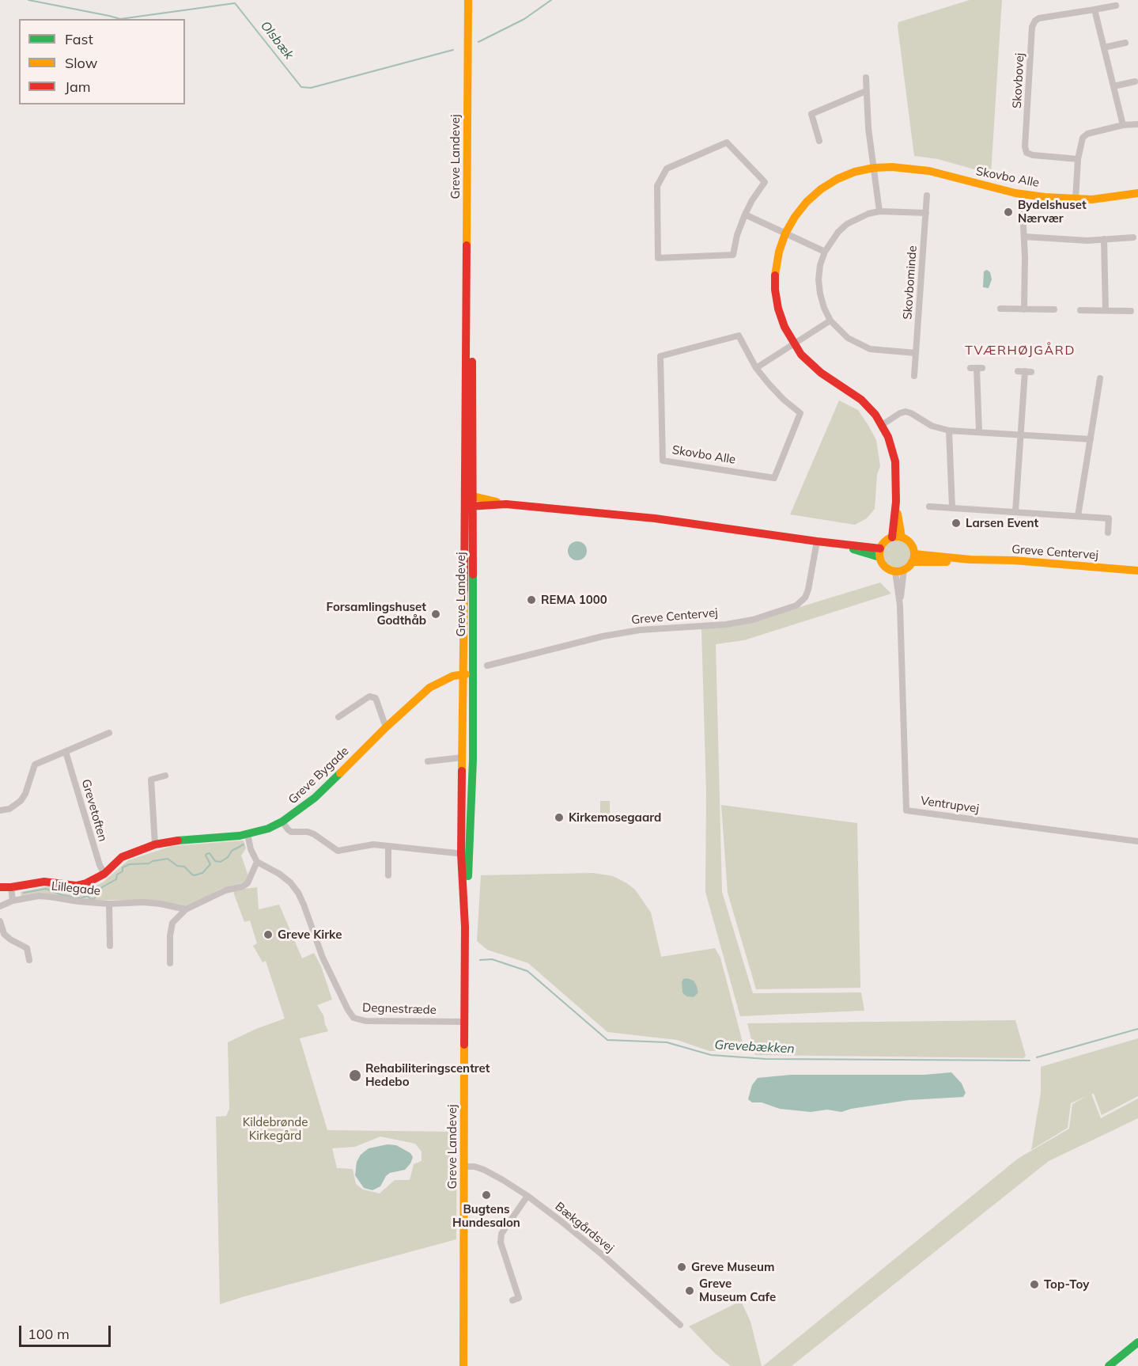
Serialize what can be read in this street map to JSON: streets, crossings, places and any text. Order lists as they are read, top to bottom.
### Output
{
  "streets": {
    "street": [
      "Skovbovej",
      "Greve Landevej",
      "Skovbo Alle",
      "Skovbominde",
      "Greve Centervej",
      "Greve Bygade",
      "Ventrupvej",
      "Grevetoften",
      "Lillegade",
      "Degnestræde",
      "Bækgårdsvej"
    ]
  },
  "crossings": [
    ["Greve Landevej", "Greve Bygade"],
    ["Greve Landevej", "Degnestræde"],
    ["Greve Landevej", "Bækgårdsvej"],
    ["Skovbo Alle", "Greve Centervej"],
    ["Skovbo Alle", "Ventrupvej"],
    ["Greve Centervej", "Ventrupvej"],
    ["Greve Bygade", "Grevetoften"]
  ],
  "districts": ["TVÆRHØJGÅRD"],
  "water": ["Olsbæk", "Grevebækken"],
  "parks": ["Kildebrønde Kirkegård"],
  "places": [
    "Bydelshuset Nærvær",
    "Larsen Event",
    "REMA 1000",
    "Forsamlingshuset Godthåb",
    "Kirkemosegaard",
    "Greve Kirke",
    "Rehabiliteringscentret Hedebo",
    "Bugtens Hundesalon",
    "Greve Museum",
    "Top-Toy",
    "Greve Museum Cafe"
  ],
  "legend": ["Fast", "Slow", "Jam"],
  "scale_bar": "100 m"
}
